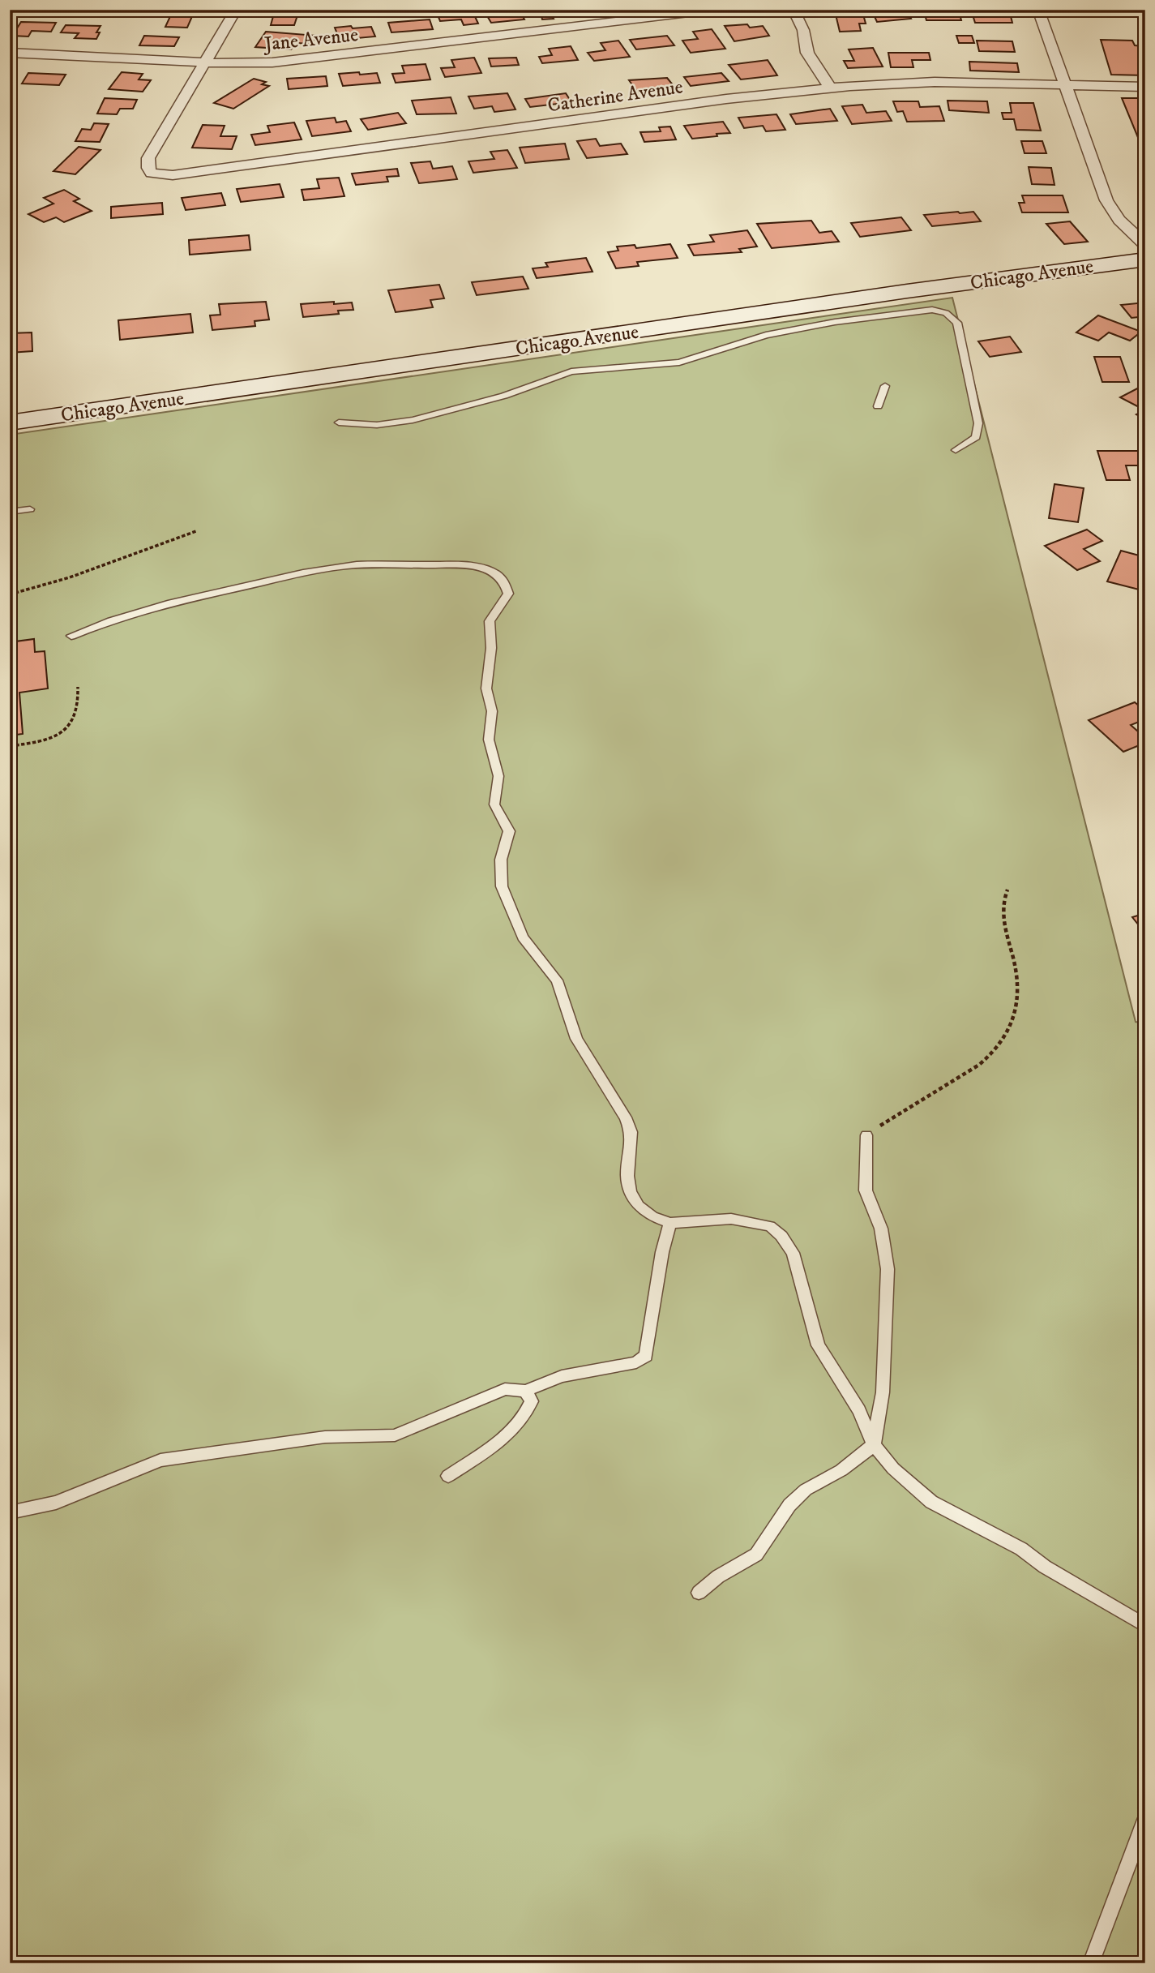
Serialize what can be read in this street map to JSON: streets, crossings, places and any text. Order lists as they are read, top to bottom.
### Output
{
  "streets": {
    "main road": ["Chicago Avenue"],
    "street": ["Jane Avenue", "Catherine Avenue"]
  },
  "crossings": [
    ["Jane Avenue", "Catherine Avenue"]
  ]
}
